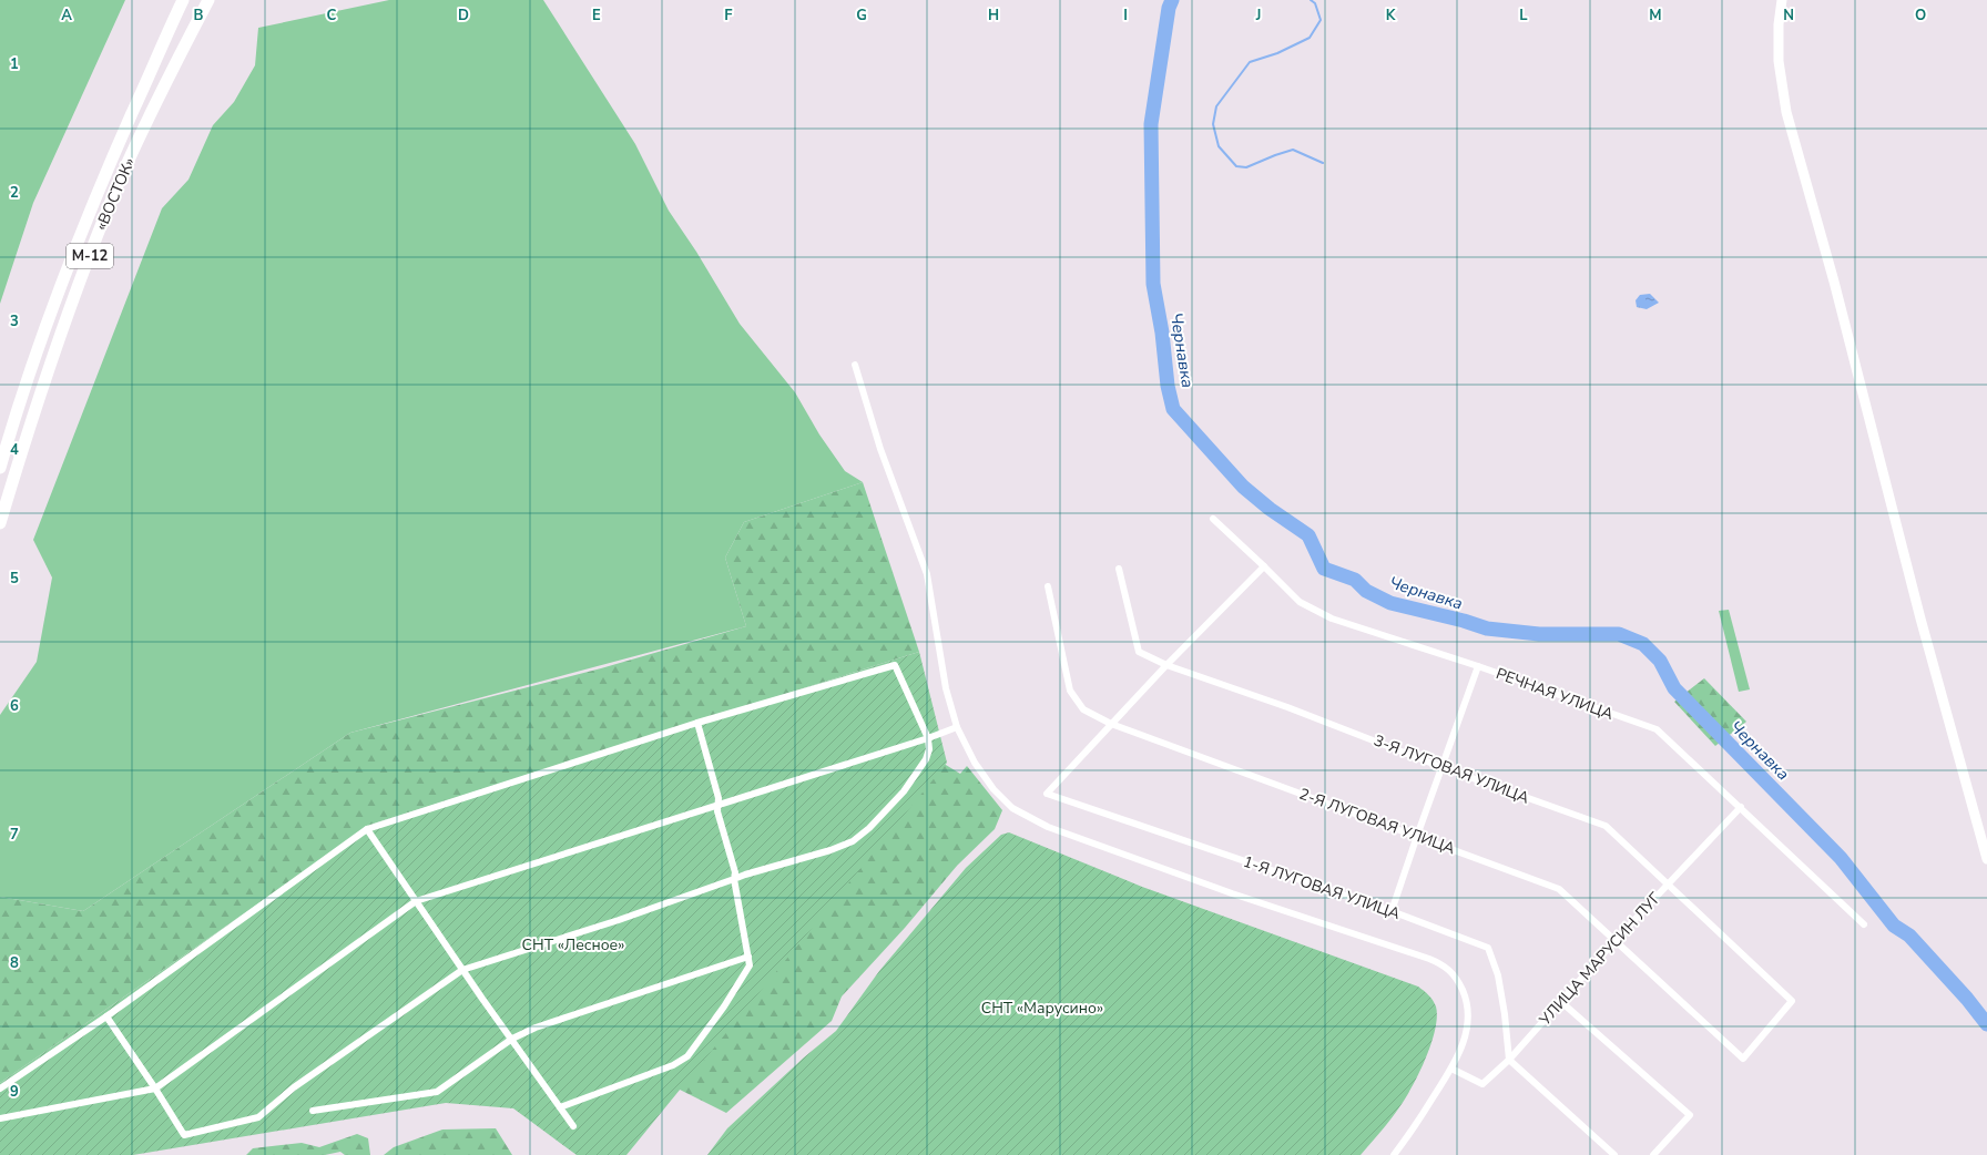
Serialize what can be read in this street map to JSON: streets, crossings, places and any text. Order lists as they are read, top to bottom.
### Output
{
  "streets": {
    "highway": ["«ВОСТОК»", "М-12"],
    "street": [
      "РЕЧНАЯ УЛИЦА",
      "3-Я ЛУГОВАЯ УЛИЦА",
      "2-Я ЛУГОВАЯ УЛИЦА",
      "1-Я ЛУГОВАЯ УЛИЦА",
      "УЛИЦА МАРУСИН ЛУГ"
    ]
  },
  "crossings": [
    ["РЕЧНАЯ УЛИЦА", "УЛИЦА МАРУСИН ЛУГ"],
    ["3-Я ЛУГОВАЯ УЛИЦА", "2-Я ЛУГОВАЯ УЛИЦА"],
    ["3-Я ЛУГОВАЯ УЛИЦА", "УЛИЦА МАРУСИН ЛУГ"],
    ["2-Я ЛУГОВАЯ УЛИЦА", "1-Я ЛУГОВАЯ УЛИЦА"],
    ["2-Я ЛУГОВАЯ УЛИЦА", "УЛИЦА МАРУСИН ЛУГ"],
    ["1-Я ЛУГОВАЯ УЛИЦА", "УЛИЦА МАРУСИН ЛУГ"]
  ],
  "water": ["Чернавка"],
  "parks": ["СНТ «Лесное»", "СНТ «Марусино»"],
  "grid": {
    "columns": [
      "A",
      "B",
      "C",
      "D",
      "E",
      "F",
      "G",
      "H",
      "I",
      "J",
      "K",
      "L",
      "M",
      "N",
      "O"
    ],
    "rows": [
      "1",
      "2",
      "3",
      "4",
      "5",
      "6",
      "7",
      "8",
      "9"
    ]
  }
}
